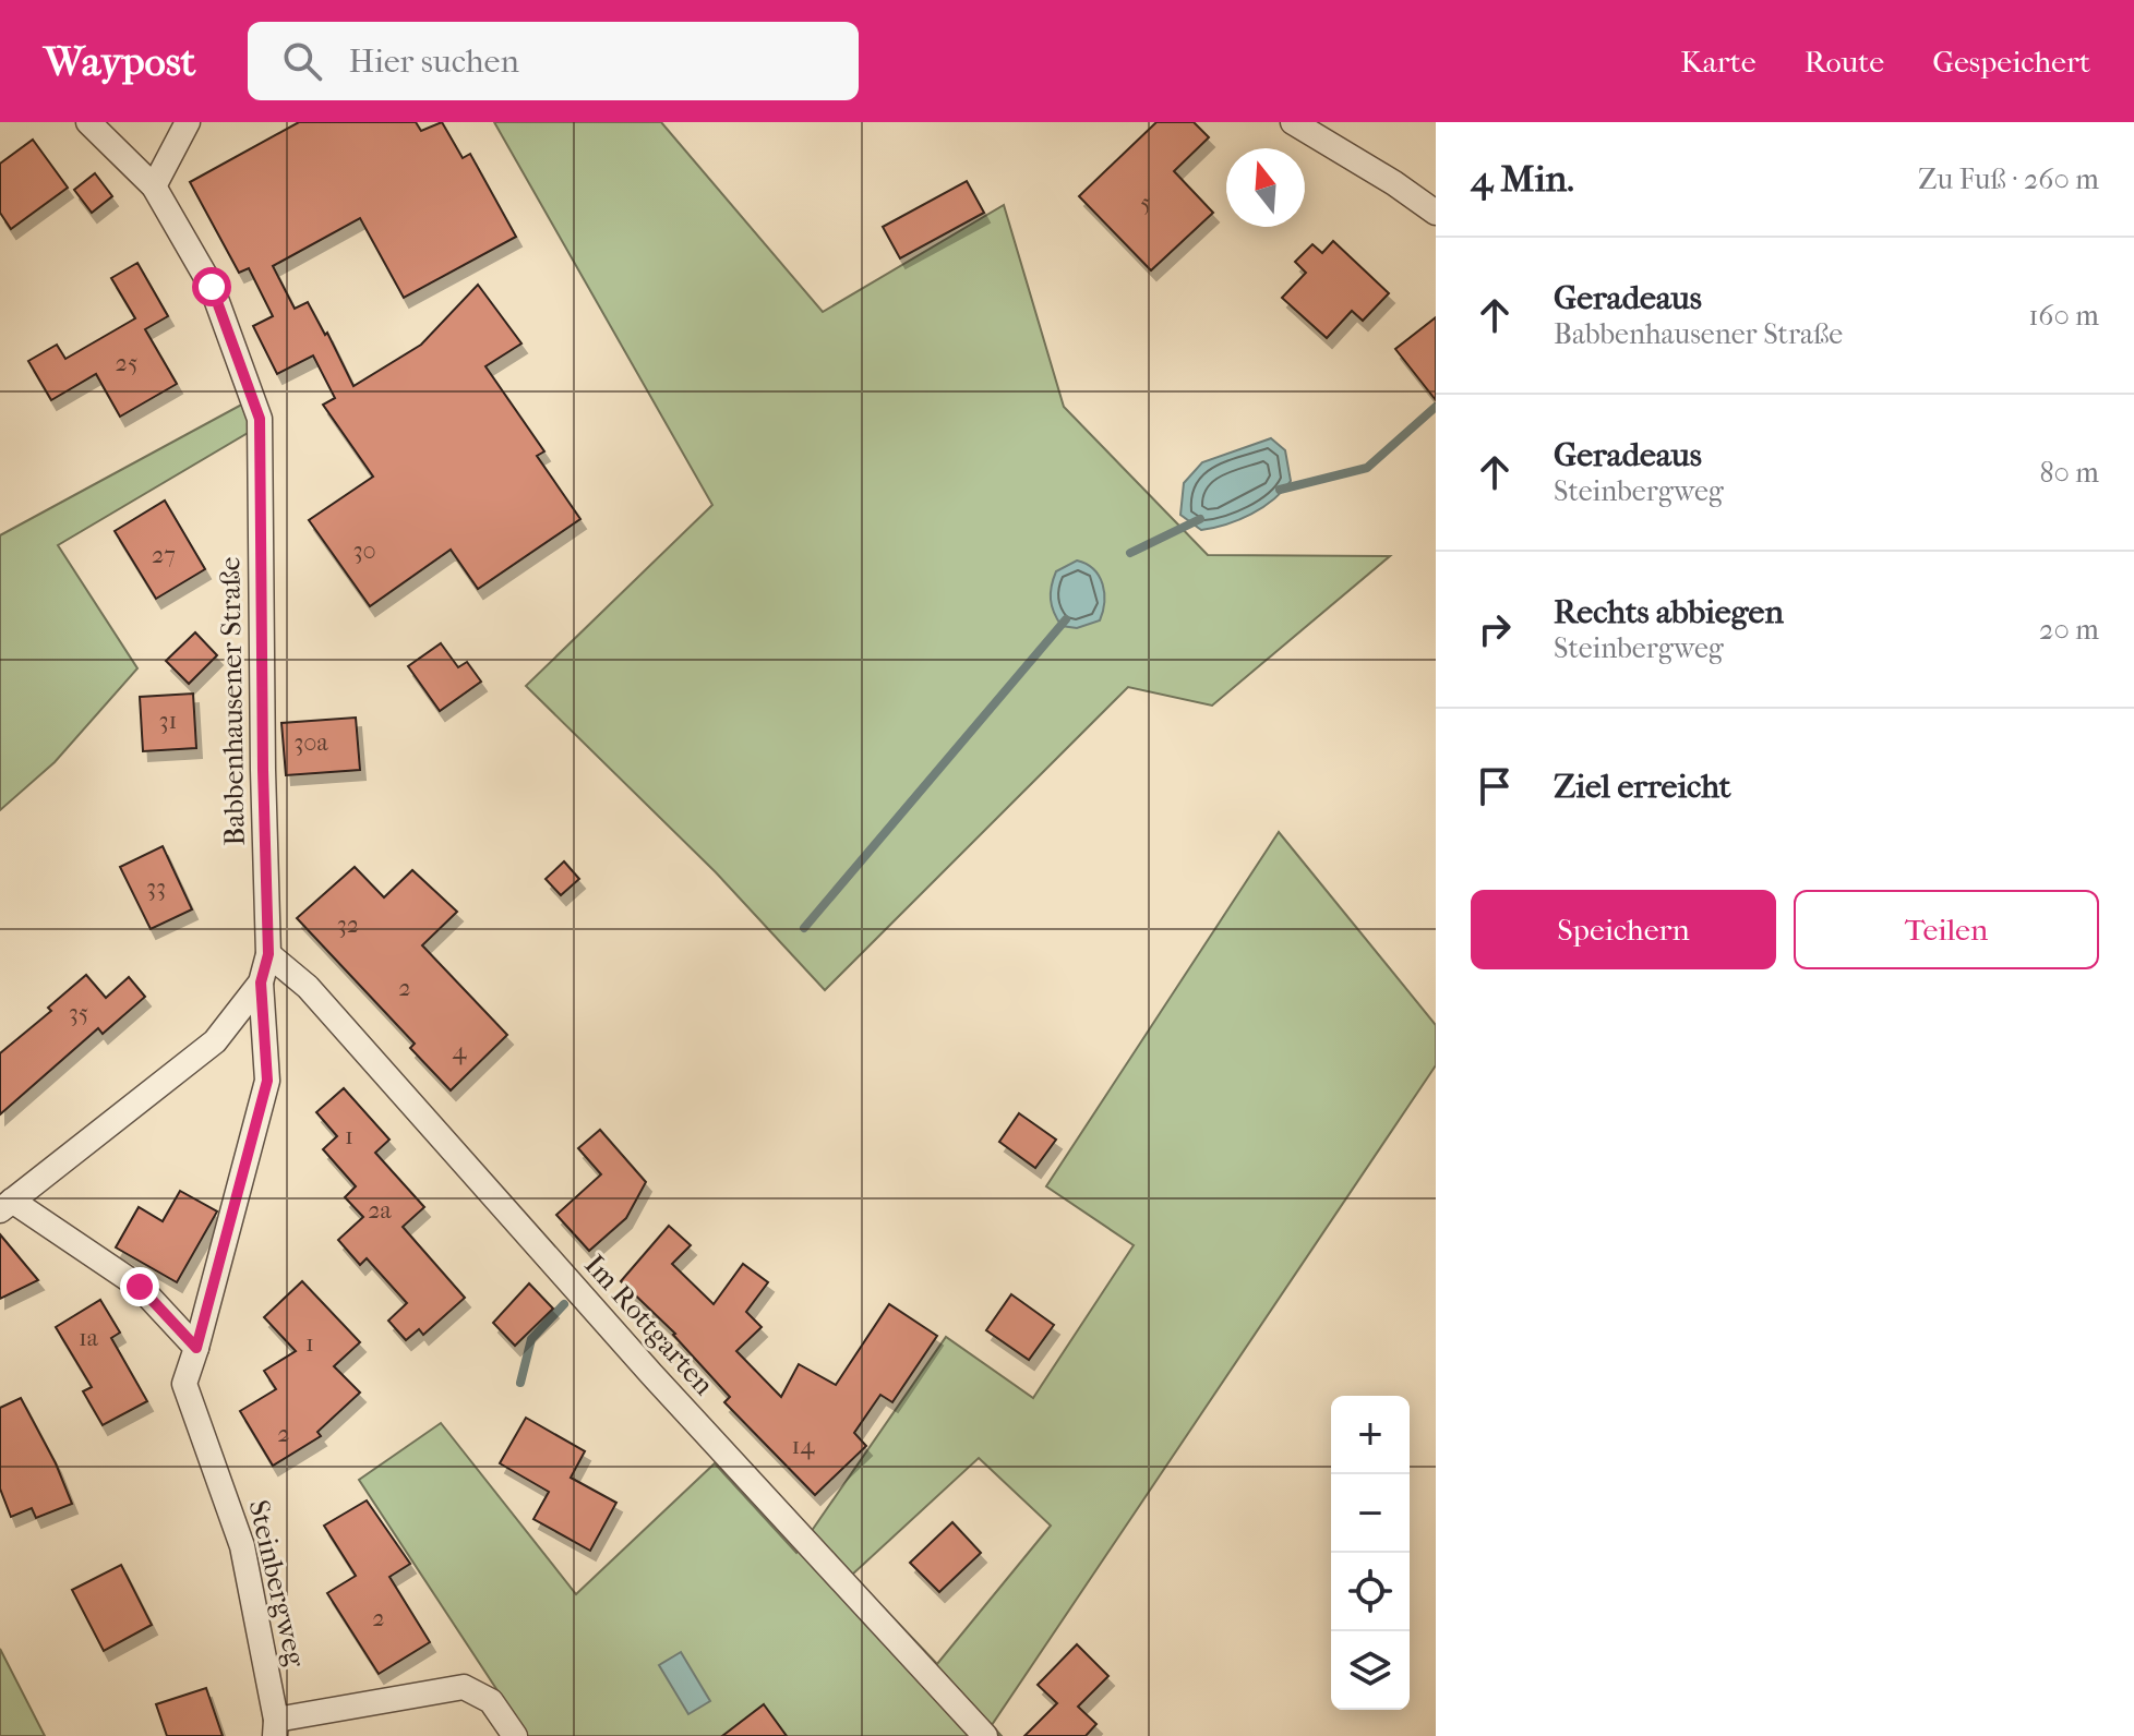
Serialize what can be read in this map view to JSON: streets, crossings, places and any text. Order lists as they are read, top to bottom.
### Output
{
  "streets": {
    "street": ["Babbenhausener Straße", "Im Rottgarten", "Steinbergweg"]
  },
  "crossings": [
    ["Babbenhausener Straße", "Im Rottgarten"],
    ["Babbenhausener Straße", "Steinbergweg"]
  ],
  "house_numbers": [
    "5",
    "25",
    "30",
    "27",
    "31",
    "30a",
    "33",
    "32",
    "2",
    "35",
    "4",
    "1",
    "2a",
    "1a",
    "1",
    "2",
    "14",
    "2"
  ],
  "north": "top",
  "page": {
    "header": "Waypost",
    "search": "Hier suchen",
    "nav": ["Karte", "Route", "Gespeichert"],
    "heading": ["4 Min.", "Zu Fuß · 260 m"],
    "list": [
      ["Geradeaus", "Babbenhausener Straße", "160 m"],
      ["Geradeaus", "Steinbergweg", "80 m"],
      ["Rechts abbiegen", "Steinbergweg", "20 m"],
      "Ziel erreicht"
    ],
    "buttons": ["Speichern", "Teilen"],
    "map_buttons": ["+", "−"]
  }
}
